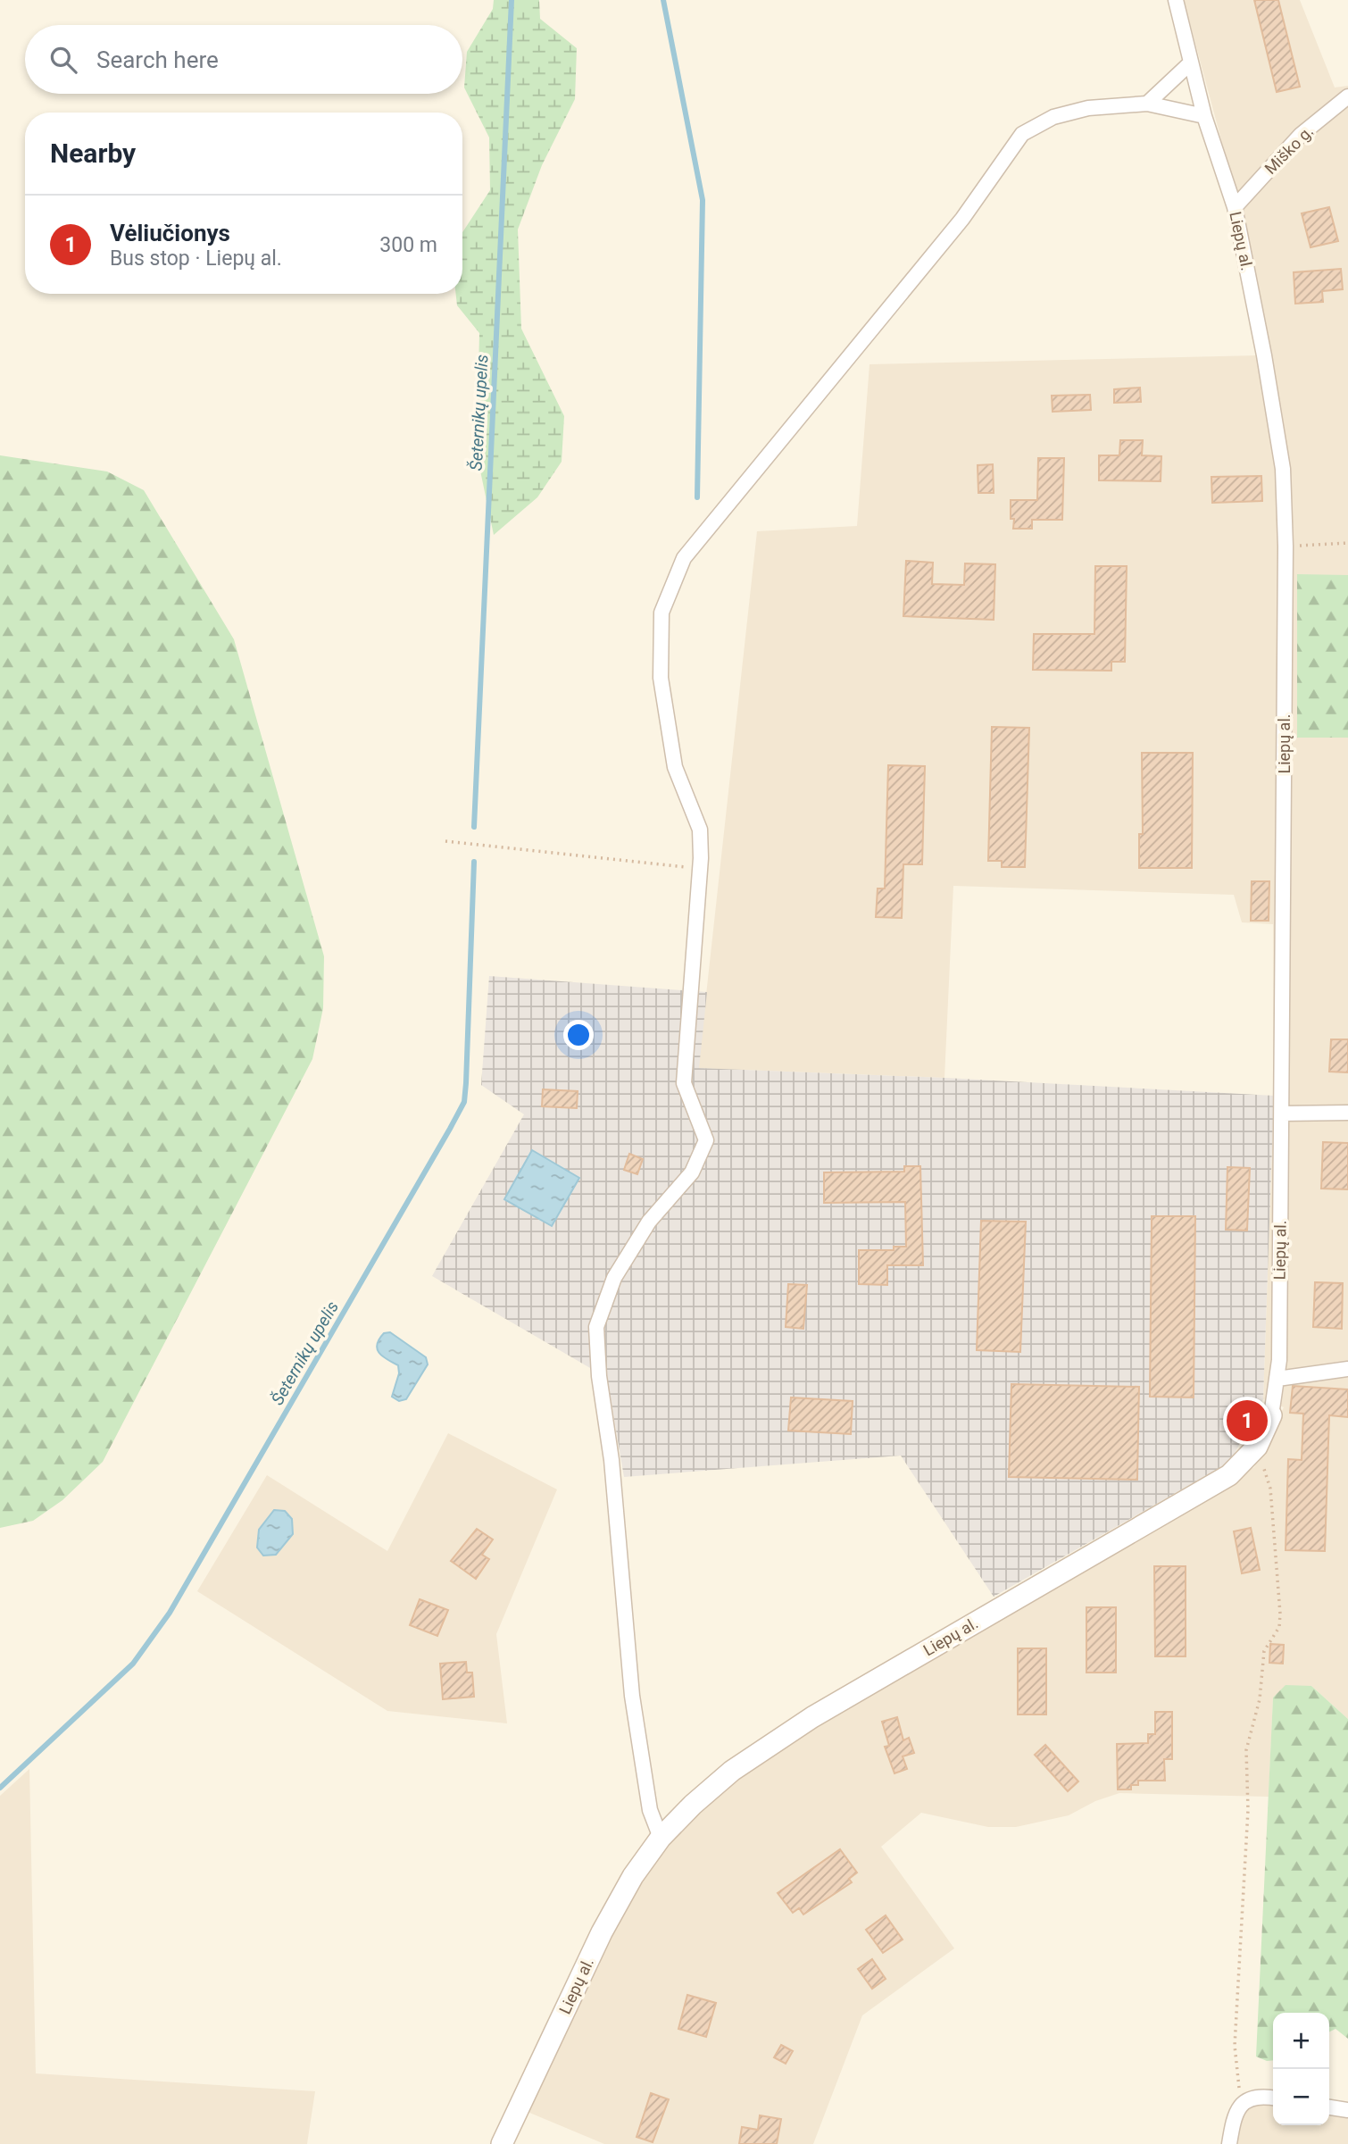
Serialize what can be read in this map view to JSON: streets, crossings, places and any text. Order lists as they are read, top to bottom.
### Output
{
  "streets": {
    "main road": ["Liepų al."],
    "street": ["Miško g."]
  },
  "crossings": [
    ["Miško g.", "Liepų al."]
  ],
  "water": ["Šeternikų upelis"],
  "page": {
    "search": "Search here",
    "heading": "Nearby",
    "list": [
      {
        "mark": "1",
        "name": "Vėliučionys",
        "note": "Bus stop · Liepų al.",
        "value": "300 m"
      }
    ],
    "pins": "1",
    "map_buttons": ["+", "−"]
  }
}
